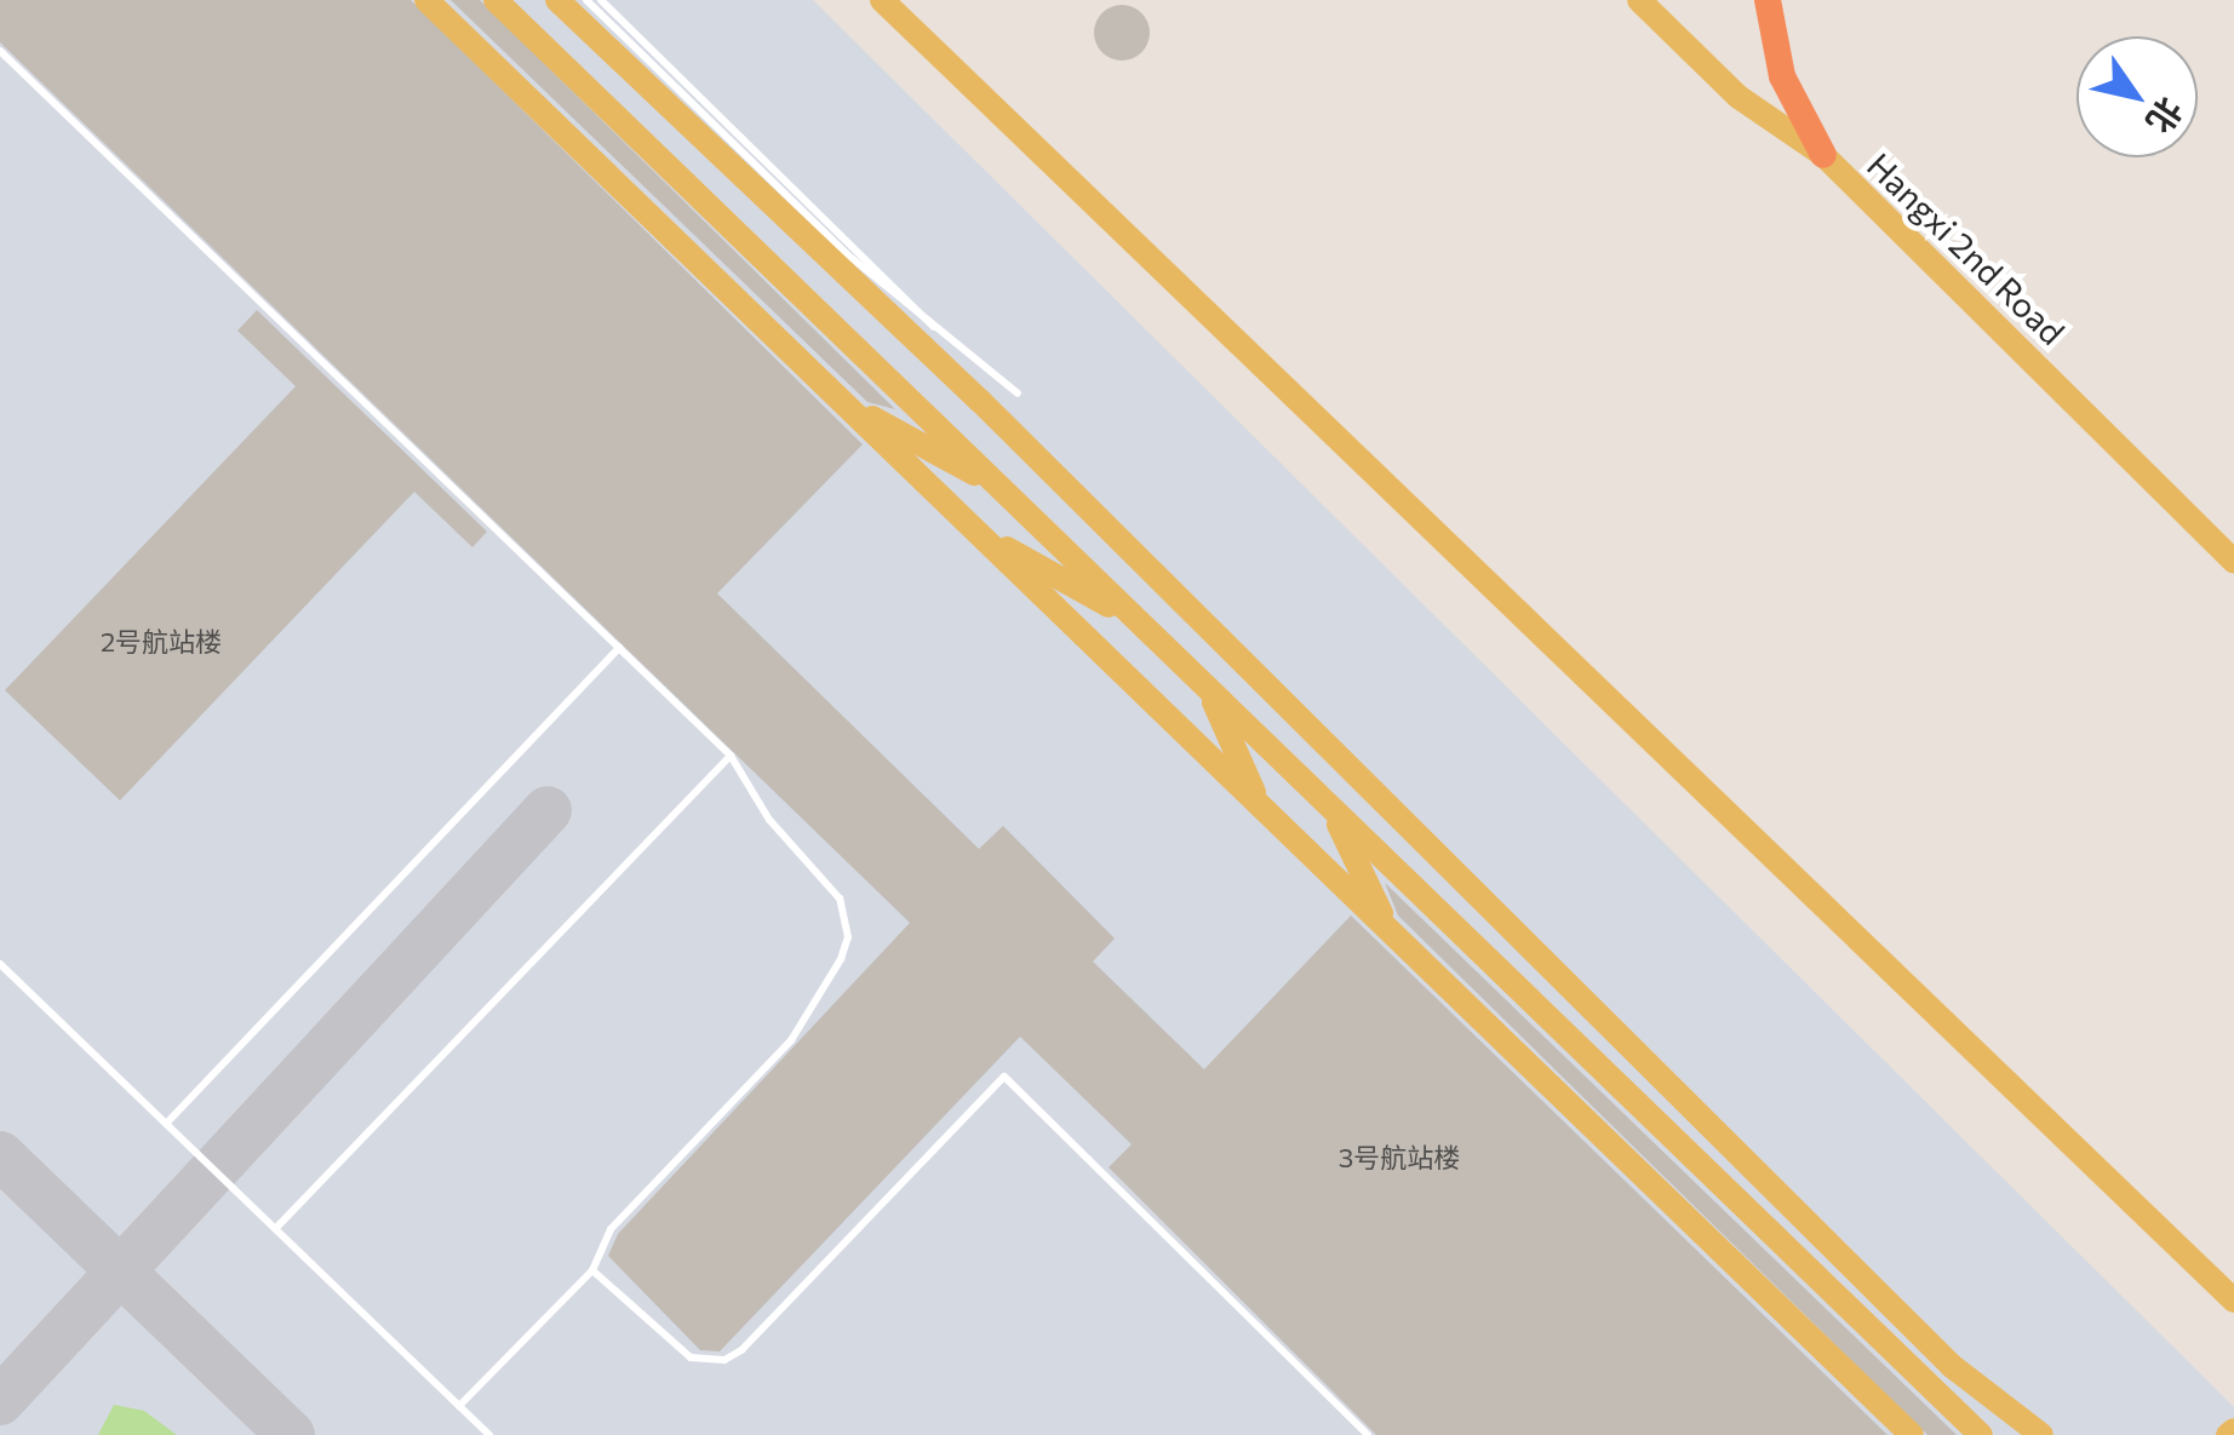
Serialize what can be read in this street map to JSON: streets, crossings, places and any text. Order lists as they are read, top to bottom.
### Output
{
  "streets": {
    "main road": ["Hangxi 2nd Road"]
  },
  "house_numbers": ["2号航站楼", "3号航站楼"],
  "north": "bottom right"
}
